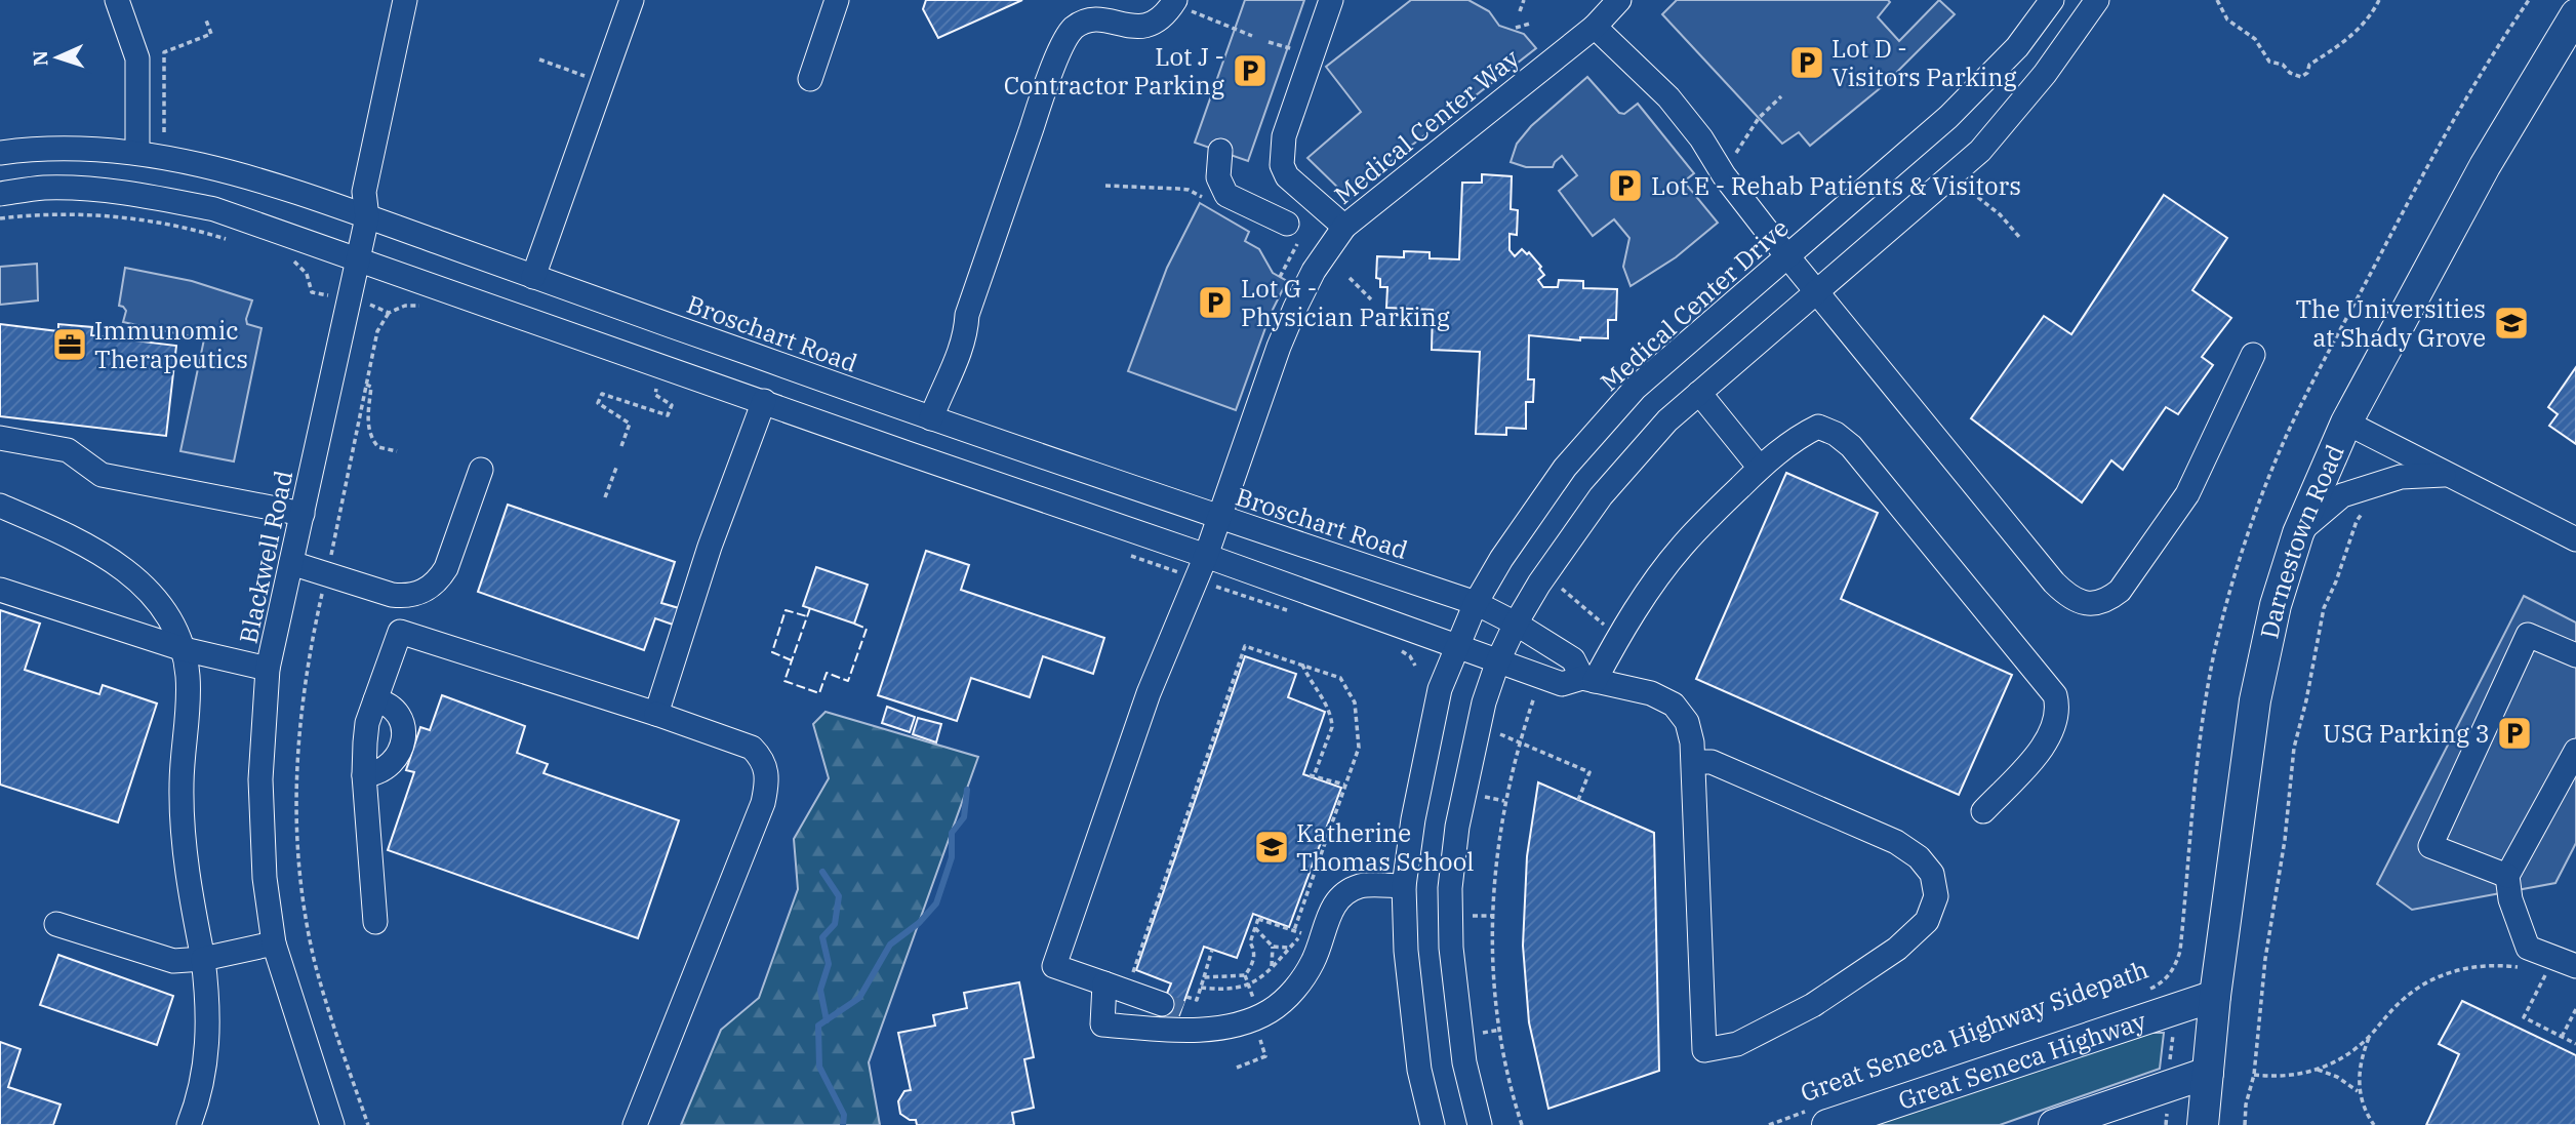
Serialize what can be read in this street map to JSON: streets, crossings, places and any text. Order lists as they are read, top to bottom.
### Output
{
  "streets": {
    "main road": ["Darnestown Road", "Great Seneca Highway"],
    "street": [
      "Medical Center Way",
      "Medical Center Drive",
      "Broschart Road",
      "Blackwell Road"
    ],
    "path": ["Great Seneca Highway Sidepath"]
  },
  "crossings": [
    ["Medical Center Way", "Broschart Road"],
    ["Medical Center Drive", "Broschart Road"],
    ["Broschart Road", "Blackwell Road"],
    ["Darnestown Road", "Great Seneca Highway"],
    ["Great Seneca Highway Sidepath", "Great Seneca Highway"]
  ],
  "places": {
    "parking": [
      "Lot D - Visitors Parking",
      "Lot J - Contractor Parking",
      "Lot E - Rehab Patients & Visitors",
      "Lot G - Physician Parking",
      "USG Parking 3"
    ],
    "school or university": ["The Universities at Shady Grove", "Katherine Thomas School"],
    "office": ["Immunomic Therapeutics"]
  },
  "north": "left"
}
